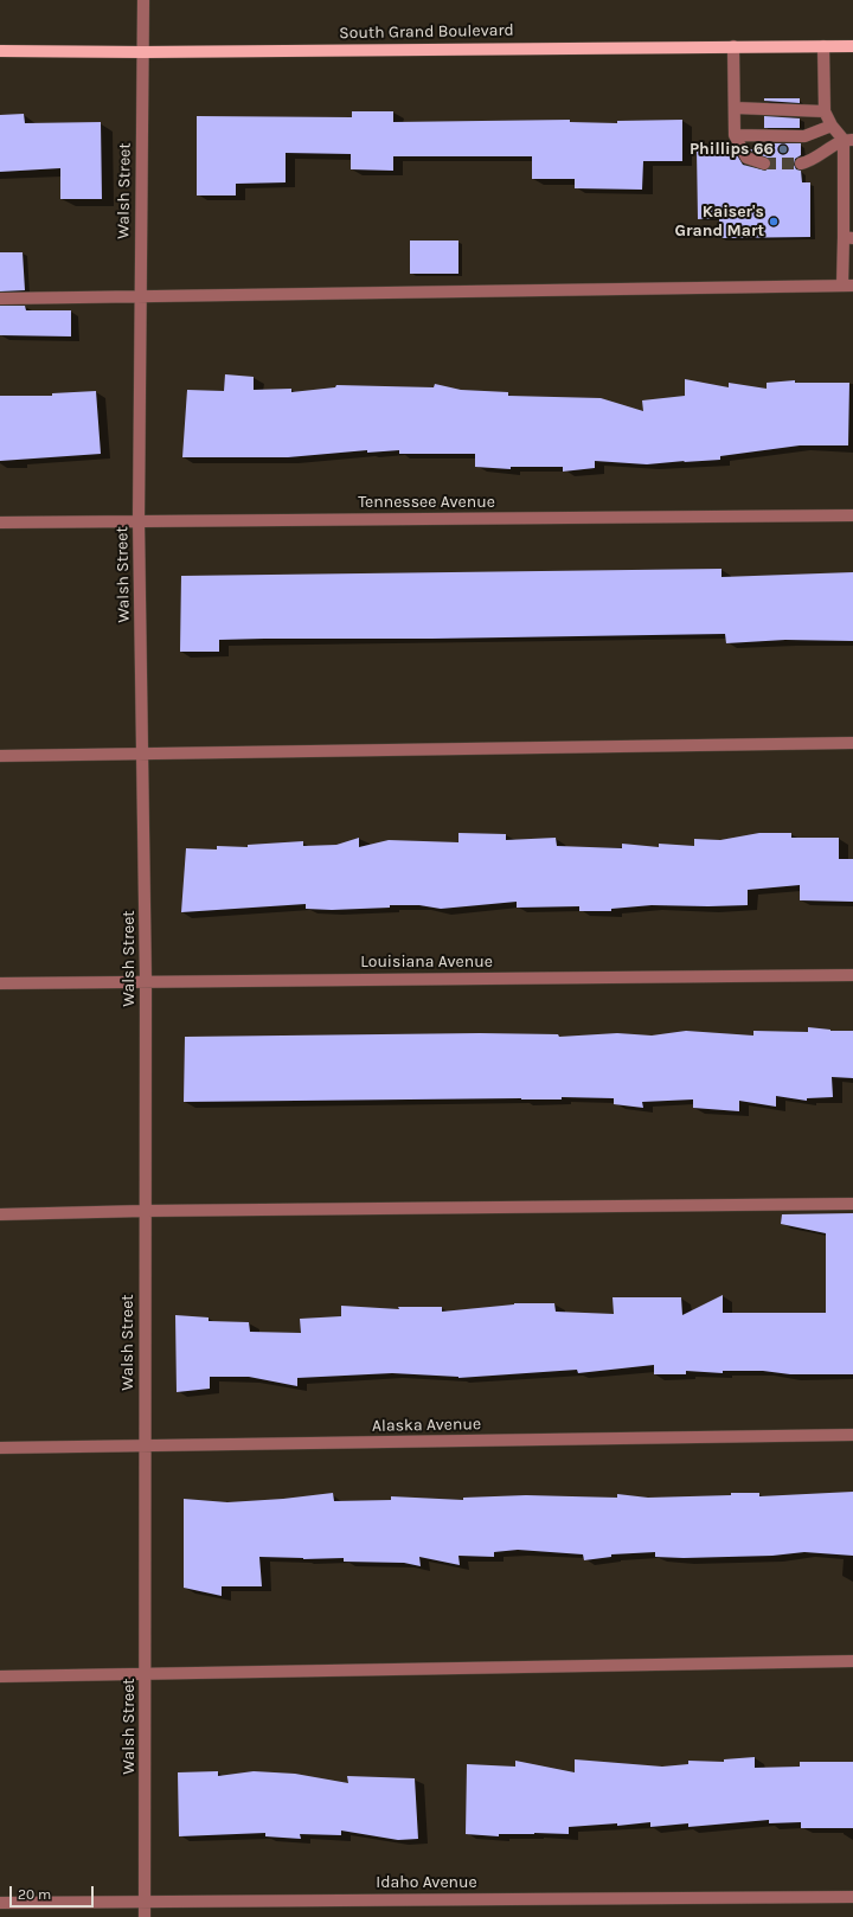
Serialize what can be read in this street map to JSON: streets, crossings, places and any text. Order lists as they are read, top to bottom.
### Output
{
  "streets": {
    "main road": ["South Grand Boulevard"],
    "street": [
      "Walsh Street",
      "Tennessee Avenue",
      "Louisiana Avenue",
      "Alaska Avenue",
      "Idaho Avenue"
    ]
  },
  "crossings": [
    ["South Grand Boulevard", "Walsh Street"],
    ["Walsh Street", "Tennessee Avenue"],
    ["Walsh Street", "Louisiana Avenue"],
    ["Walsh Street", "Alaska Avenue"],
    ["Walsh Street", "Idaho Avenue"]
  ],
  "places": ["Phillips 66", "Kaiser's Grand Mart"],
  "scale_bar": "20 m"
}
